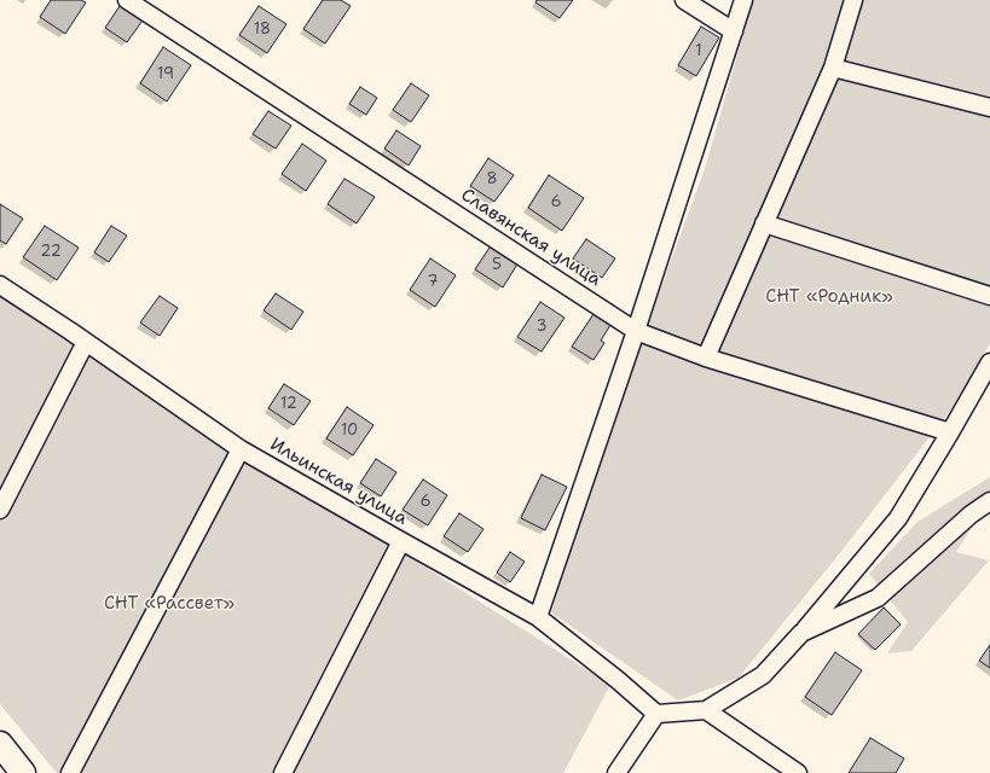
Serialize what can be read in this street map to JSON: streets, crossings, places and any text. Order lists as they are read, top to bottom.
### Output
{
  "streets": {
    "street": ["Славянская улица", "Ильинская улица"]
  },
  "parks": ["СНТ «Родник»", "СНТ «Рассвет»"],
  "house_numbers": [
    "18",
    "1",
    "19",
    "8",
    "6",
    "22",
    "5",
    "7",
    "3",
    "12",
    "10",
    "6"
  ]
}
